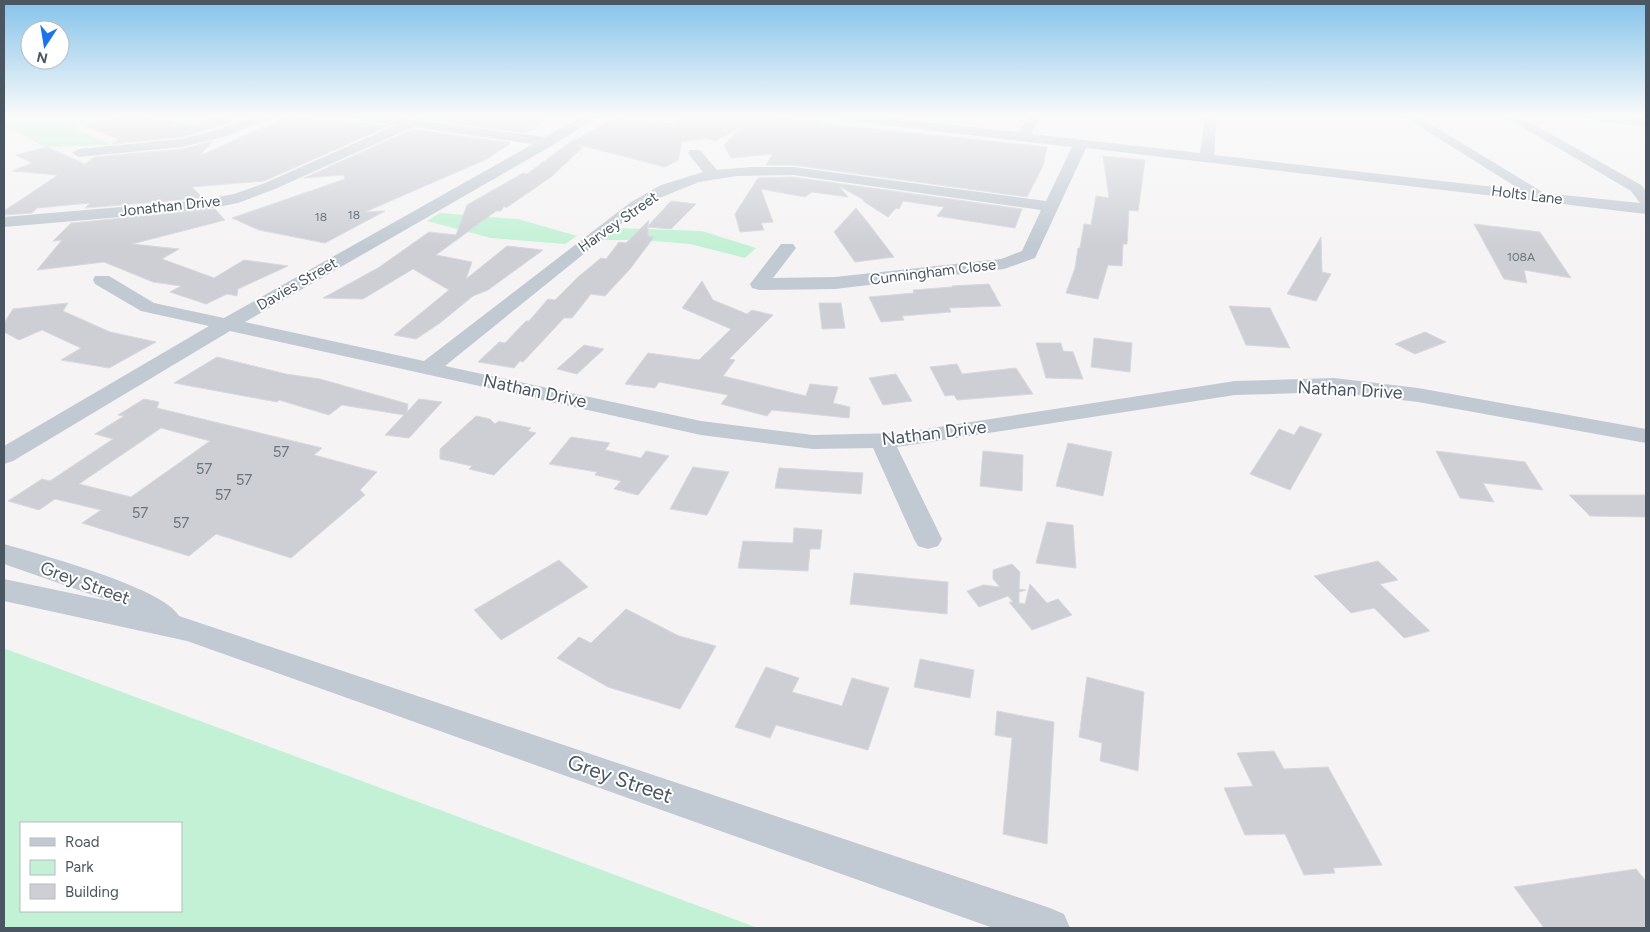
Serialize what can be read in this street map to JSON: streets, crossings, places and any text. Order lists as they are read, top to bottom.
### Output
{
  "streets": {
    "street": [
      "Holts Lane",
      "Jonathan Drive",
      "Harvey Street",
      "Cunningham Close",
      "Davies Street",
      "Nathan Drive",
      "Grey Street"
    ]
  },
  "crossings": [
    ["Harvey Street", "Cunningham Close"],
    ["Harvey Street", "Nathan Drive"],
    ["Davies Street", "Nathan Drive"]
  ],
  "house_numbers": [
    "18",
    "18",
    "108A",
    "57",
    "57",
    "57",
    "57",
    "57",
    "57"
  ],
  "legend": ["Road", "Park", "Building"],
  "north": "bottom"
}
